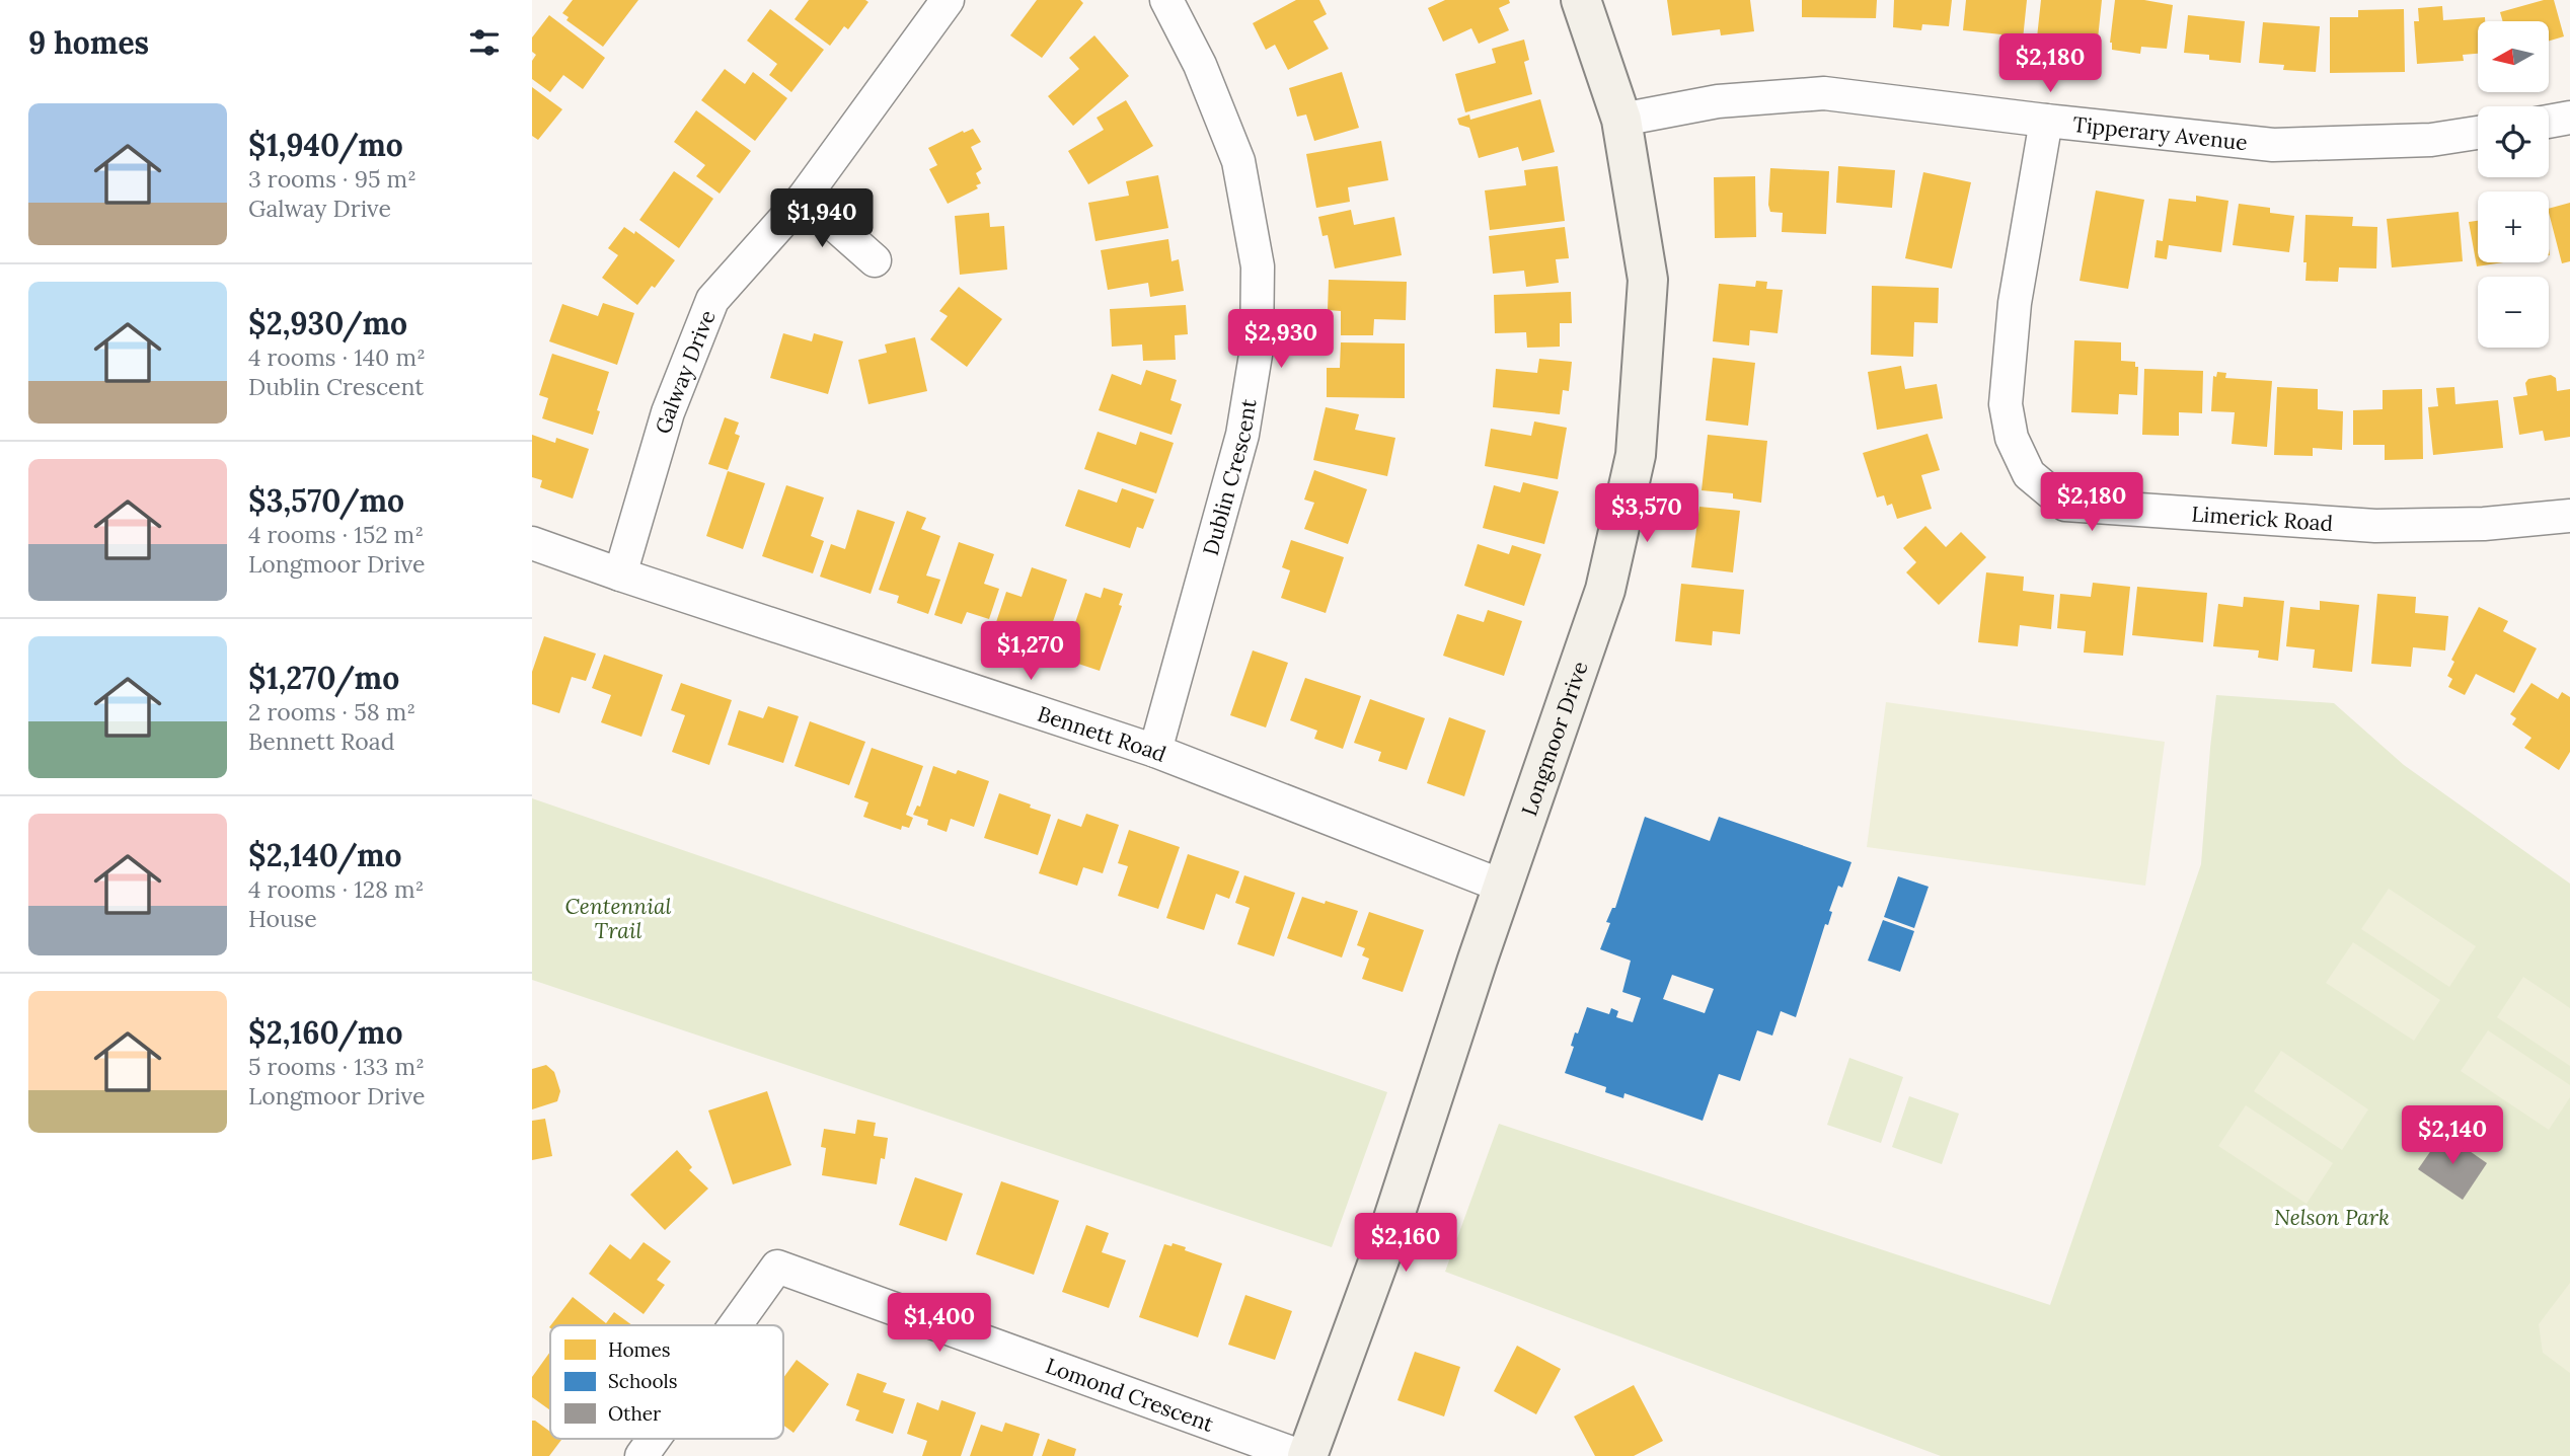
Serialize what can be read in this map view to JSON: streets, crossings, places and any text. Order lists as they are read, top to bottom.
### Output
{
  "streets": {
    "street": [
      "Tipperary Avenue",
      "Galway Drive",
      "Dublin Crescent",
      "Limerick Road",
      "Bennett Road",
      "Longmoor Drive",
      "Lomond Crescent"
    ]
  },
  "crossings": [
    ["Tipperary Avenue", "Limerick Road"],
    ["Tipperary Avenue", "Longmoor Drive"],
    ["Galway Drive", "Bennett Road"],
    ["Dublin Crescent", "Bennett Road"],
    ["Bennett Road", "Longmoor Drive"]
  ],
  "parks": ["Centennial Trail", "Nelson Park"],
  "legend": ["Homes", "Schools", "Other"],
  "north": "left",
  "page": {
    "heading": "9 homes",
    "map_buttons": ["+", "−"],
    "price": [
      "$2,180",
      "$1,940",
      "$2,930",
      "$2,180",
      "$3,570",
      "$1,270",
      "$2,140",
      "$2,160",
      "$1,400"
    ],
    "list": [
      {
        "name": "$1,940/mo",
        "note": "3 rooms · 95 m² · Galway Drive"
      },
      {
        "name": "$2,930/mo",
        "note": "4 rooms · 140 m² · Dublin Crescent"
      },
      {
        "name": "$3,570/mo",
        "note": "4 rooms · 152 m² · Longmoor Drive"
      },
      {
        "name": "$1,270/mo",
        "note": "2 rooms · 58 m² · Bennett Road"
      },
      {
        "name": "$2,140/mo",
        "note": "4 rooms · 128 m² · House"
      },
      {
        "name": "$2,160/mo",
        "note": "5 rooms · 133 m² · Longmoor Drive"
      }
    ]
  }
}
